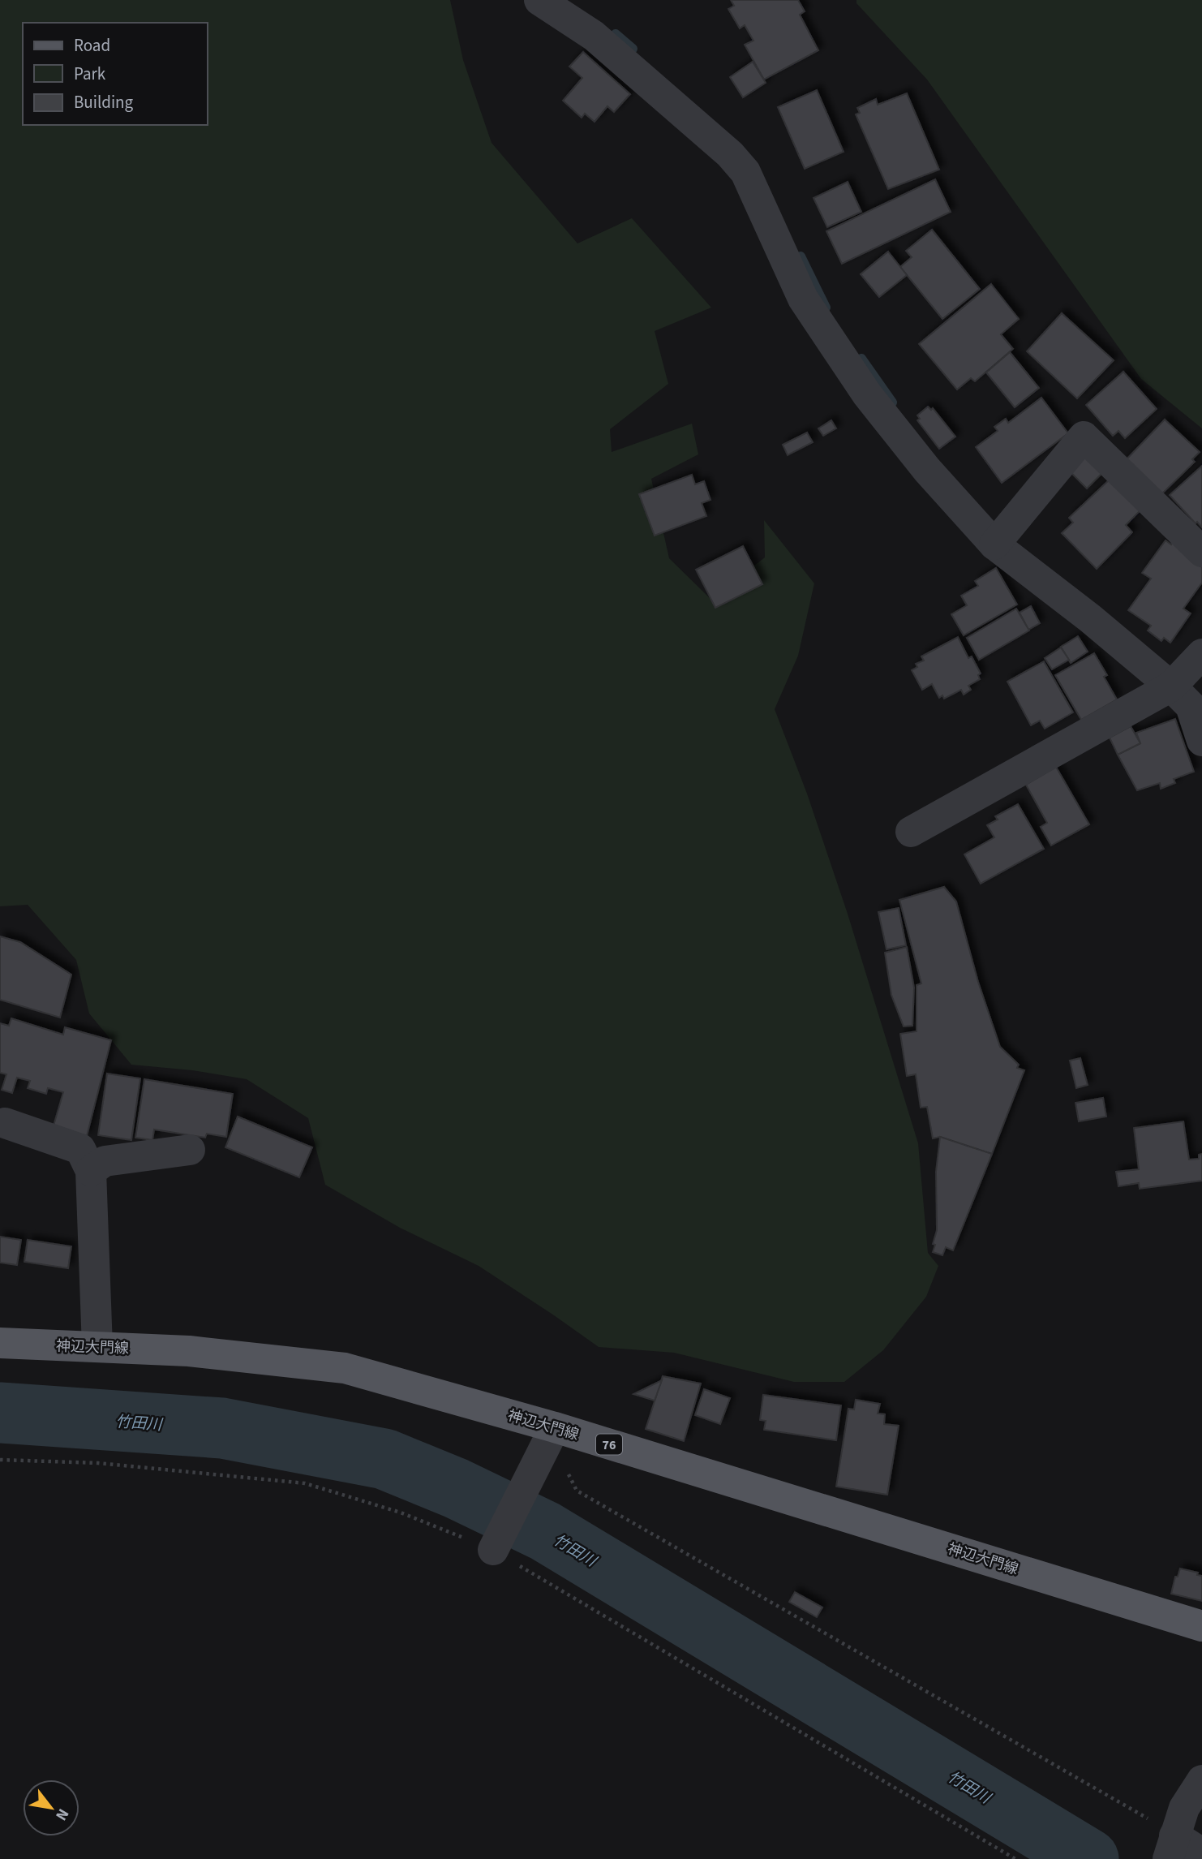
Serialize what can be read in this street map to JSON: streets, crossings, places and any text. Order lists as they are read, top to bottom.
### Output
{
  "streets": {
    "main road": ["神辺大門線", "76"]
  },
  "water": ["竹田川"],
  "legend": ["Road", "Park", "Building"],
  "north": "bottom right"
}
